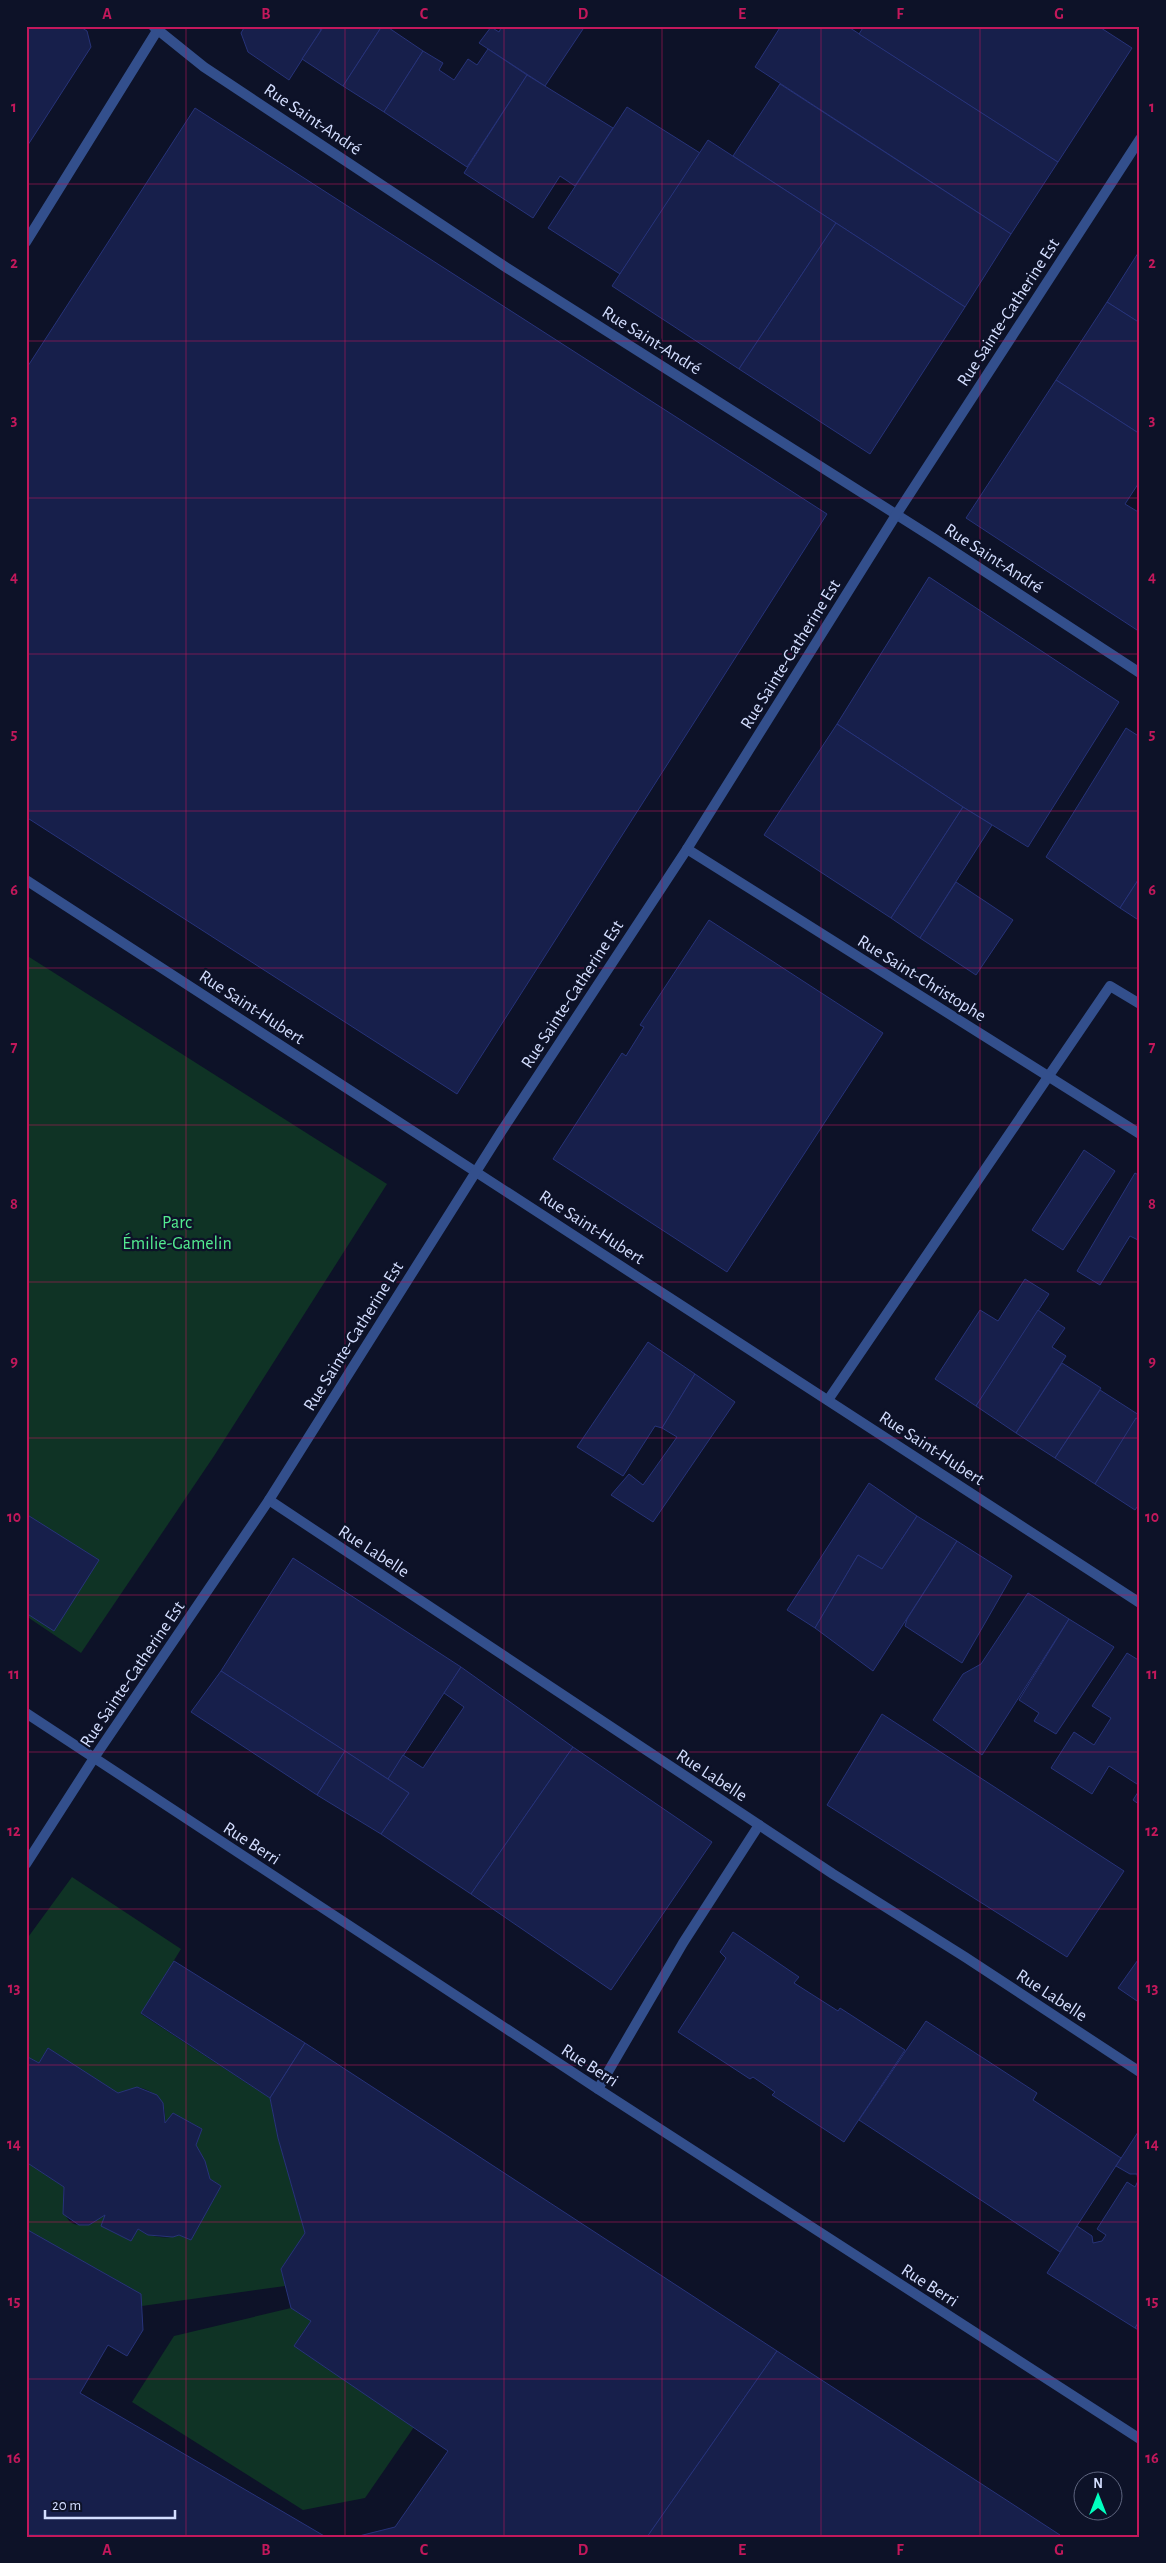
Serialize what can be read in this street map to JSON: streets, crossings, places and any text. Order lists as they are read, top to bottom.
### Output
{
  "streets": {
    "street": [
      "Rue Saint-André",
      "Rue Sainte-Catherine Est",
      "Rue Saint-Christophe",
      "Rue Saint-Hubert",
      "Rue Labelle",
      "Rue Berri"
    ]
  },
  "crossings": [
    ["Rue Saint-André", "Rue Sainte-Catherine Est"],
    ["Rue Sainte-Catherine Est", "Rue Saint-Christophe"],
    ["Rue Sainte-Catherine Est", "Rue Saint-Hubert"],
    ["Rue Sainte-Catherine Est", "Rue Labelle"],
    ["Rue Sainte-Catherine Est", "Rue Berri"]
  ],
  "parks": ["Parc Émilie-Gamelin"],
  "scale_bar": "20 m",
  "north": "top",
  "grid": {
    "columns": [
      "A",
      "B",
      "C",
      "D",
      "E",
      "F",
      "G"
    ],
    "rows": [
      "1",
      "2",
      "3",
      "4",
      "5",
      "6",
      "7",
      "8",
      "9",
      "10",
      "11",
      "12",
      "13",
      "14",
      "15",
      "16"
    ]
  }
}
